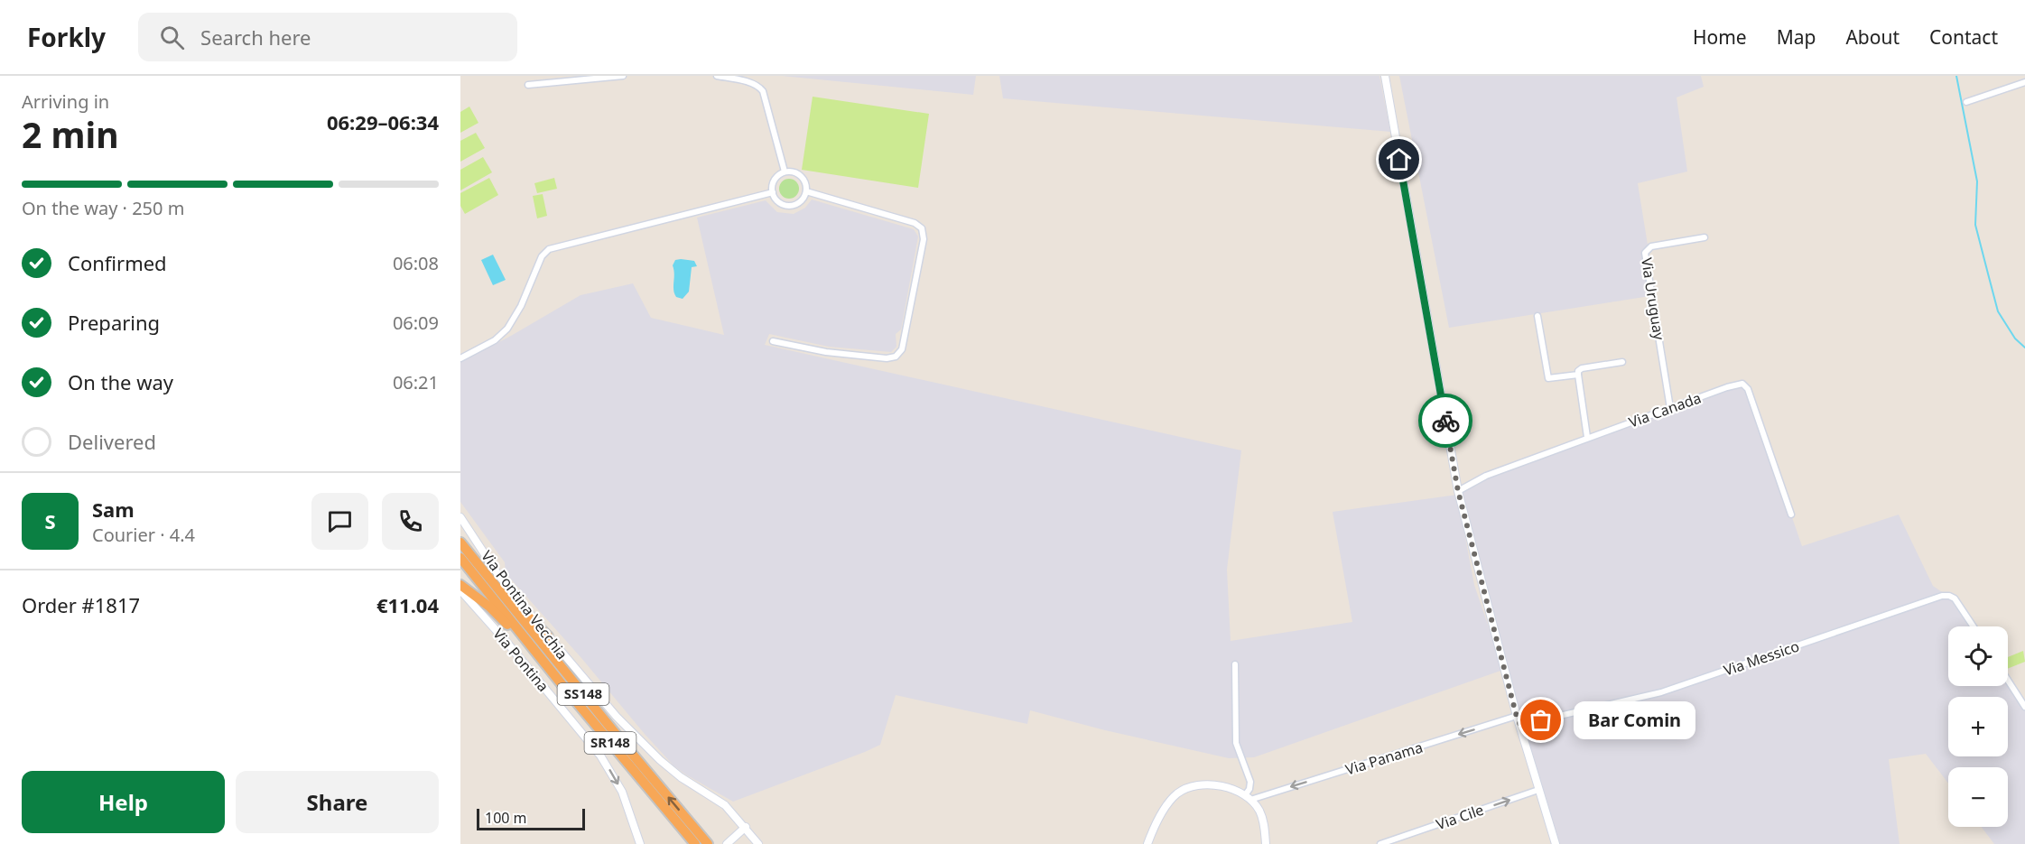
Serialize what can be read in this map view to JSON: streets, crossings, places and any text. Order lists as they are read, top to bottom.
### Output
{
  "streets": {
    "highway": ["SS148", "SR148"],
    "street": [
      "Via Uruguay",
      "Via Canada",
      "Via Pontina Vecchia",
      "Via Messico",
      "Via Pontina",
      "Via Panama",
      "Via Cile"
    ]
  },
  "crossings": [
    ["Via Uruguay", "Via Canada"]
  ],
  "one_way": ["Via Pontina", "Via Panama", "Via Cile"],
  "places": ["Bar Comin"],
  "scale_bar": "100 m",
  "page": {
    "header": "Forkly",
    "search": "Search here",
    "nav": [
      "Home",
      "Map",
      "About",
      "Contact"
    ],
    "heading": ["2 min", "Arriving in", "06:29–06:34"],
    "panel": [
      "Sam",
      "Courier · 4.4",
      "Order #1817",
      "€11.04"
    ],
    "bar": "On the way · 250 m",
    "list": [
      ["Confirmed", "06:08"],
      ["Preparing", "06:09"],
      ["On the way", "06:21"],
      "Delivered"
    ],
    "round": "S",
    "map_buttons": ["+", "−"],
    "bubble": "Bar Comin",
    "buttons": ["Help", "Share"],
    "scale": "100 m"
  }
}
